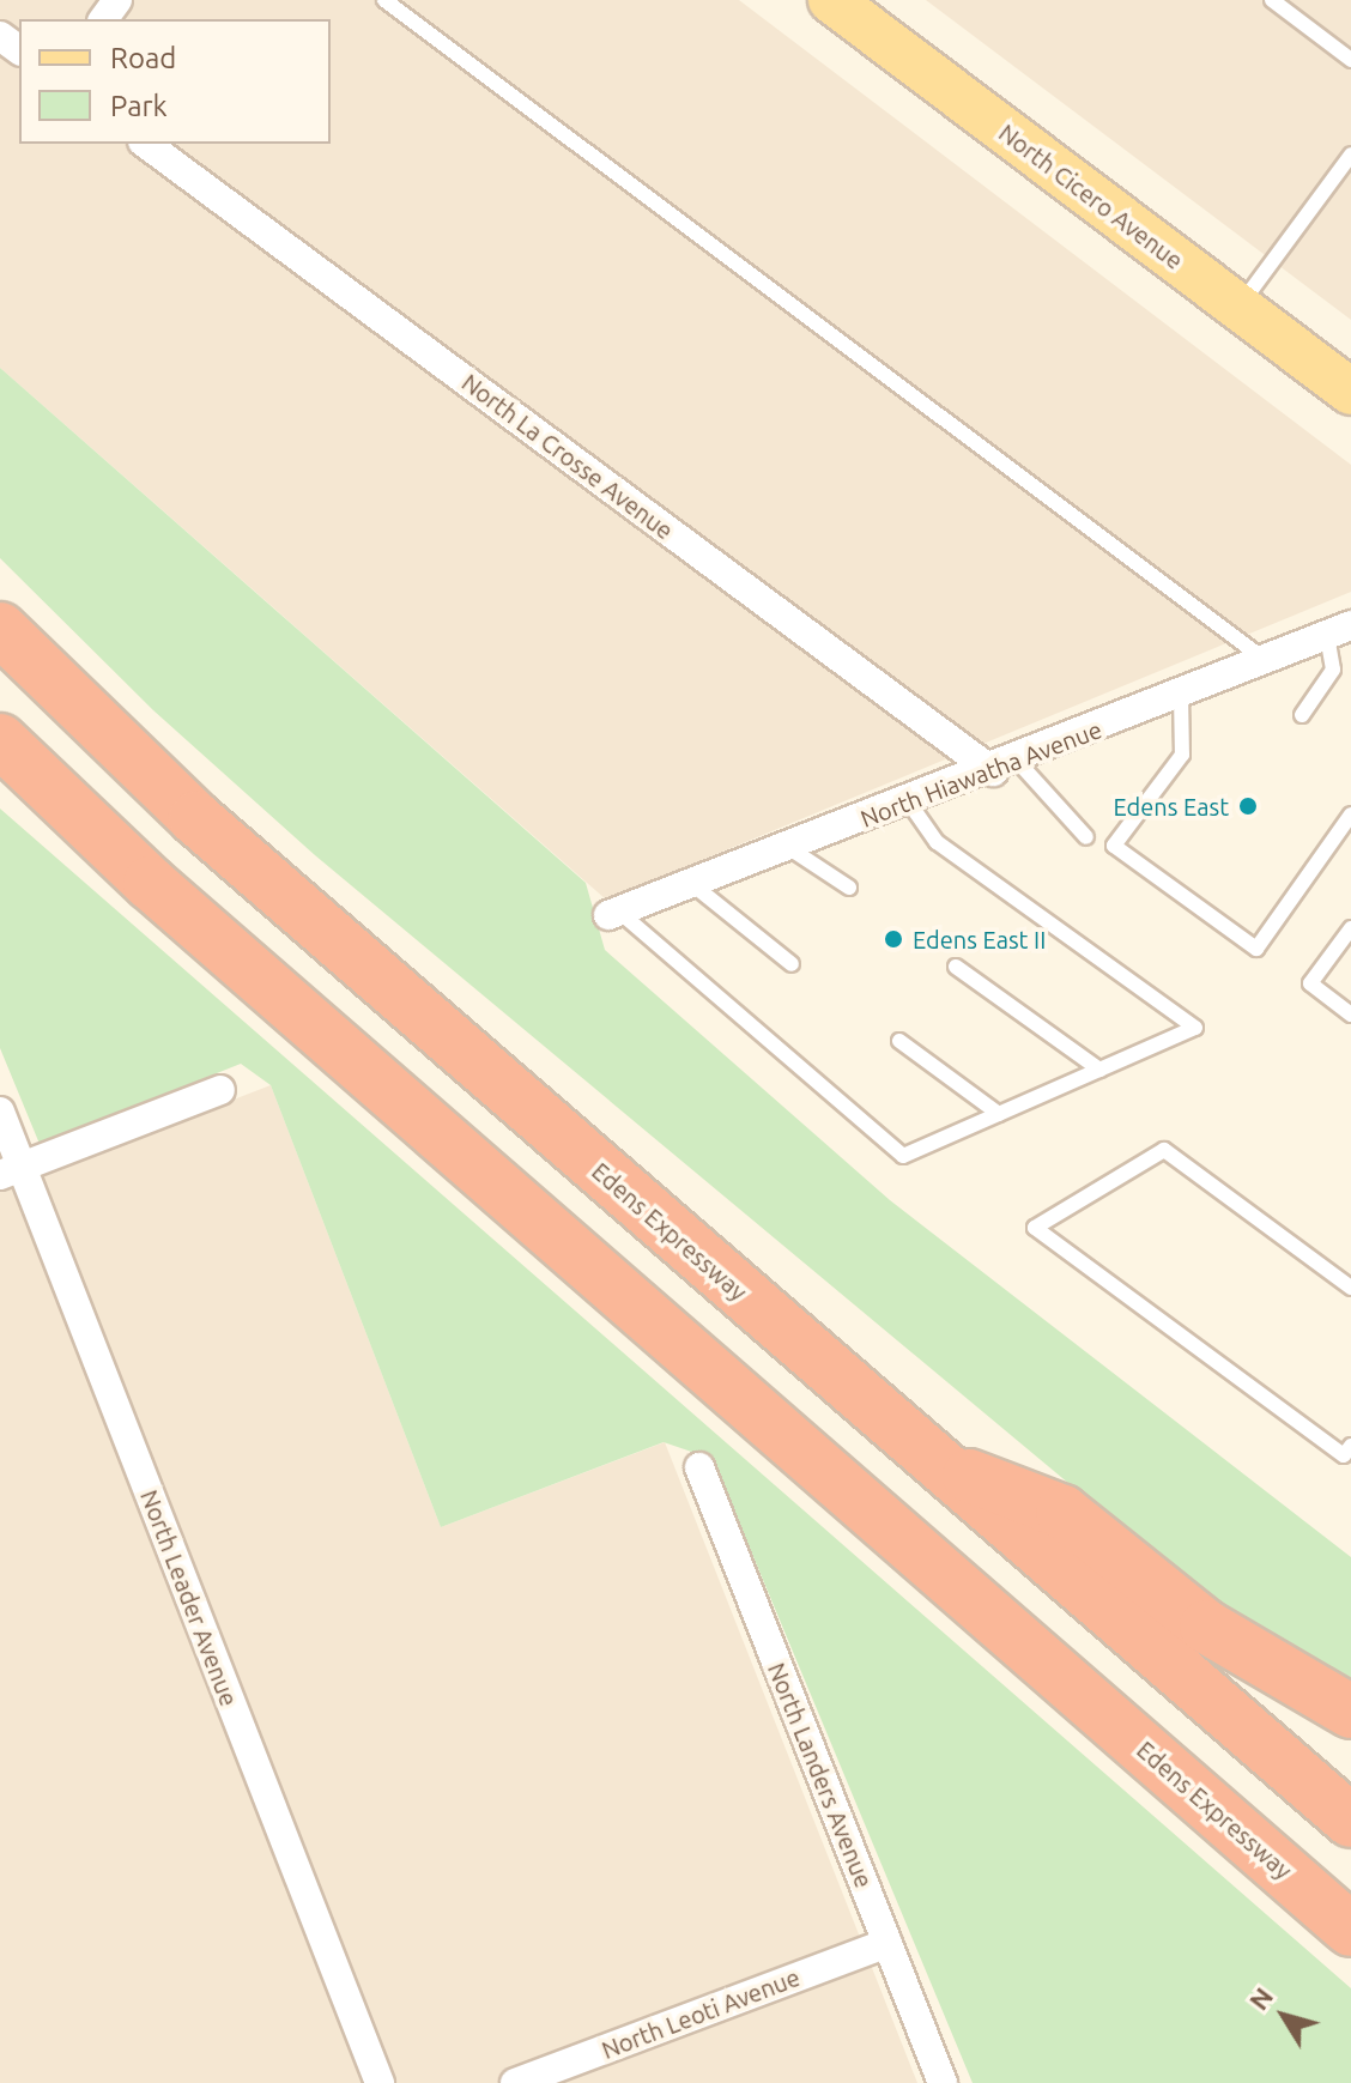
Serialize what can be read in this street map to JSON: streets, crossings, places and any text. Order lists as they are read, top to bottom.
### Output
{
  "streets": {
    "highway": ["Edens Expressway"],
    "main road": ["North Cicero Avenue"],
    "street": [
      "North La Crosse Avenue",
      "North Hiawatha Avenue",
      "North Leader Avenue",
      "North Landers Avenue",
      "North Leoti Avenue"
    ]
  },
  "crossings": [
    ["North La Crosse Avenue", "North Hiawatha Avenue"],
    ["North Landers Avenue", "North Leoti Avenue"]
  ],
  "places": ["Edens East", "Edens East II"],
  "legend": ["Road", "Park"],
  "north": "top left"
}
